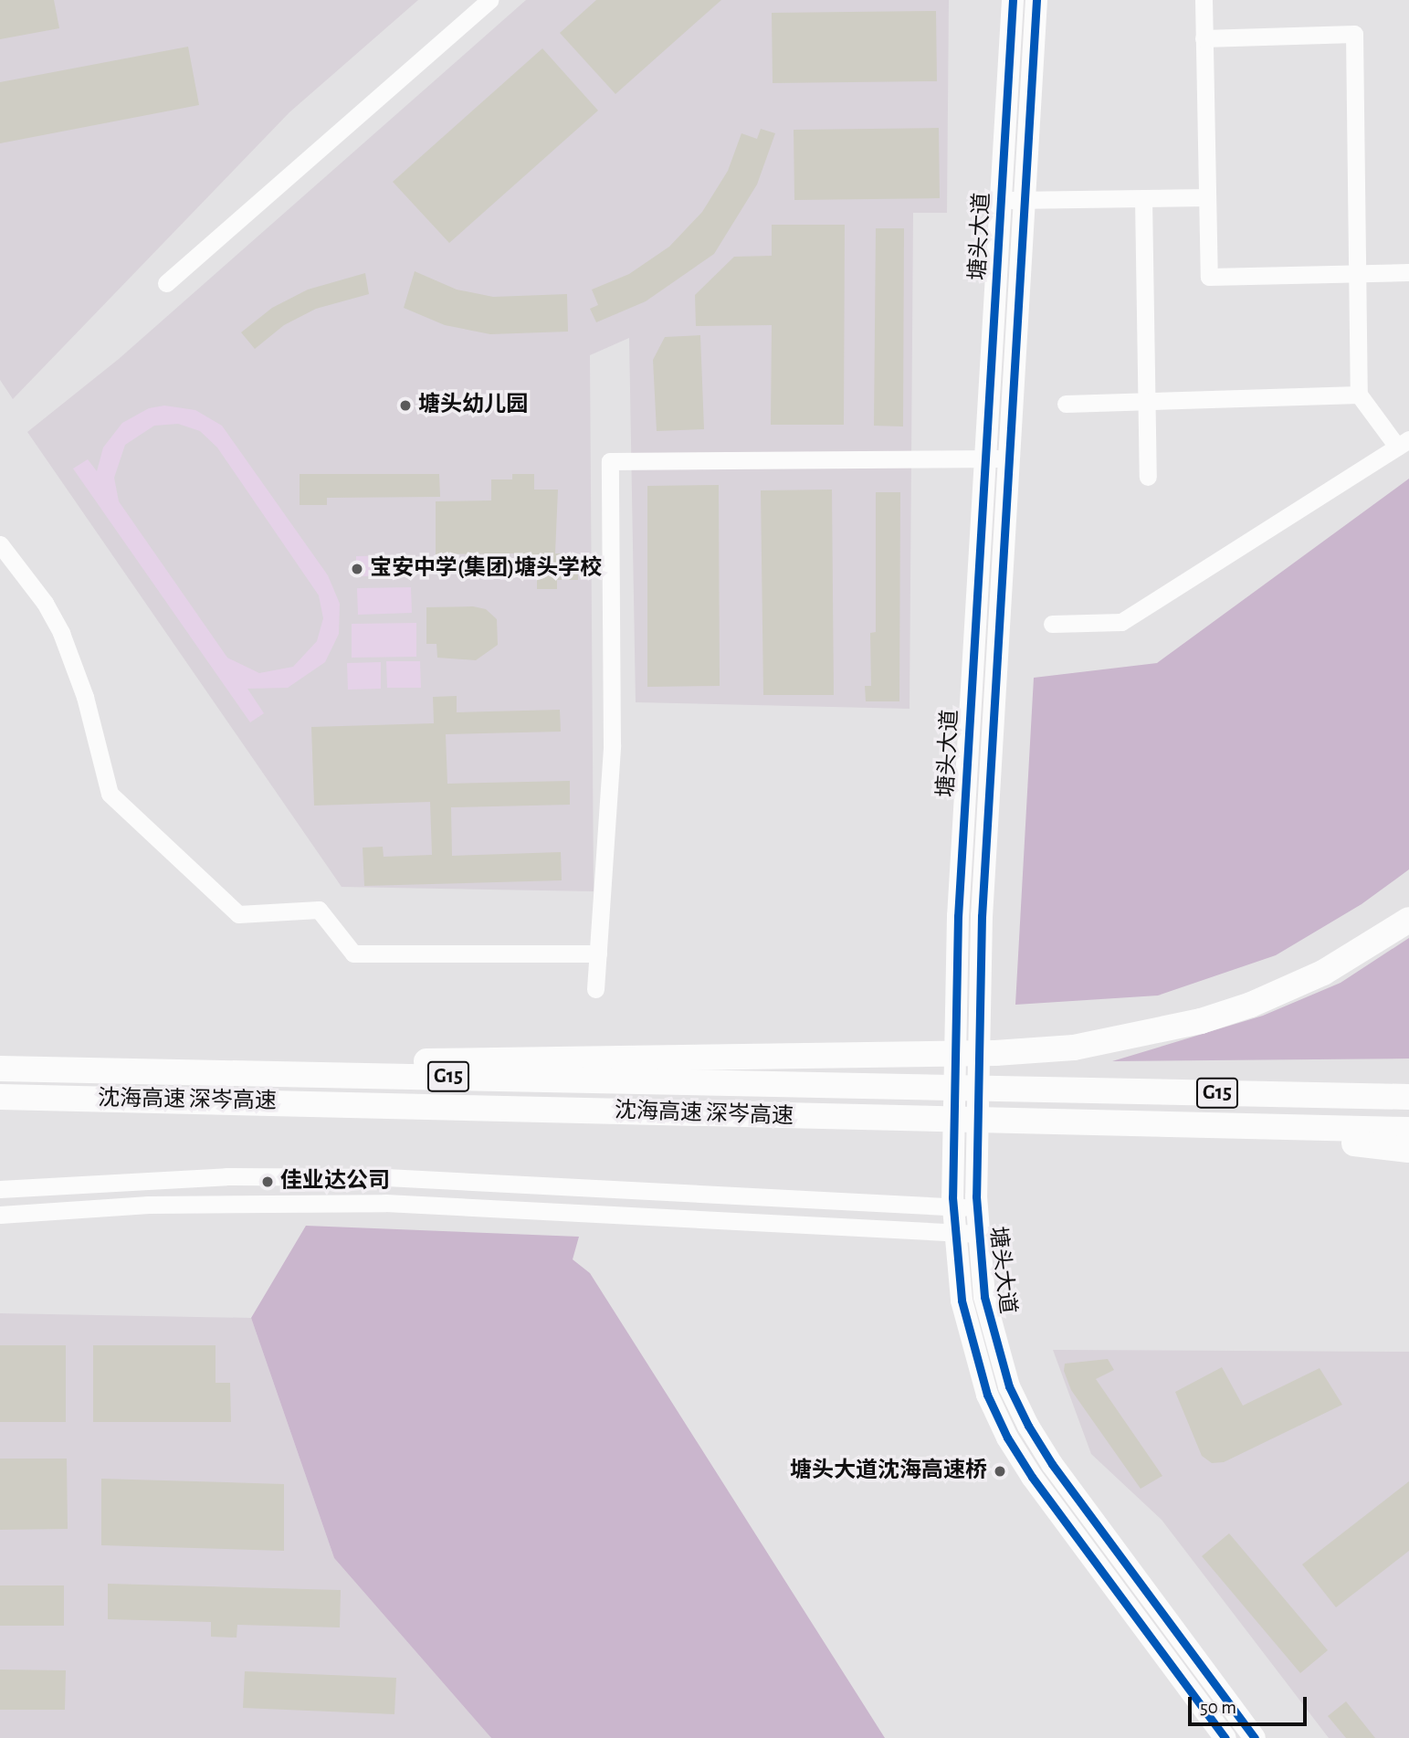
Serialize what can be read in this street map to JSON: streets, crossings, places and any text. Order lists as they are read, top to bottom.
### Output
{
  "streets": {
    "highway": ["G15", "沈海高速 深岑高速"],
    "main road": ["塘头大道"]
  },
  "places": [
    "塘头幼儿园",
    "宝安中学(集团)塘头学校",
    "佳业达公司",
    "塘头大道沈海高速桥"
  ],
  "scale_bar": "50 m"
}
